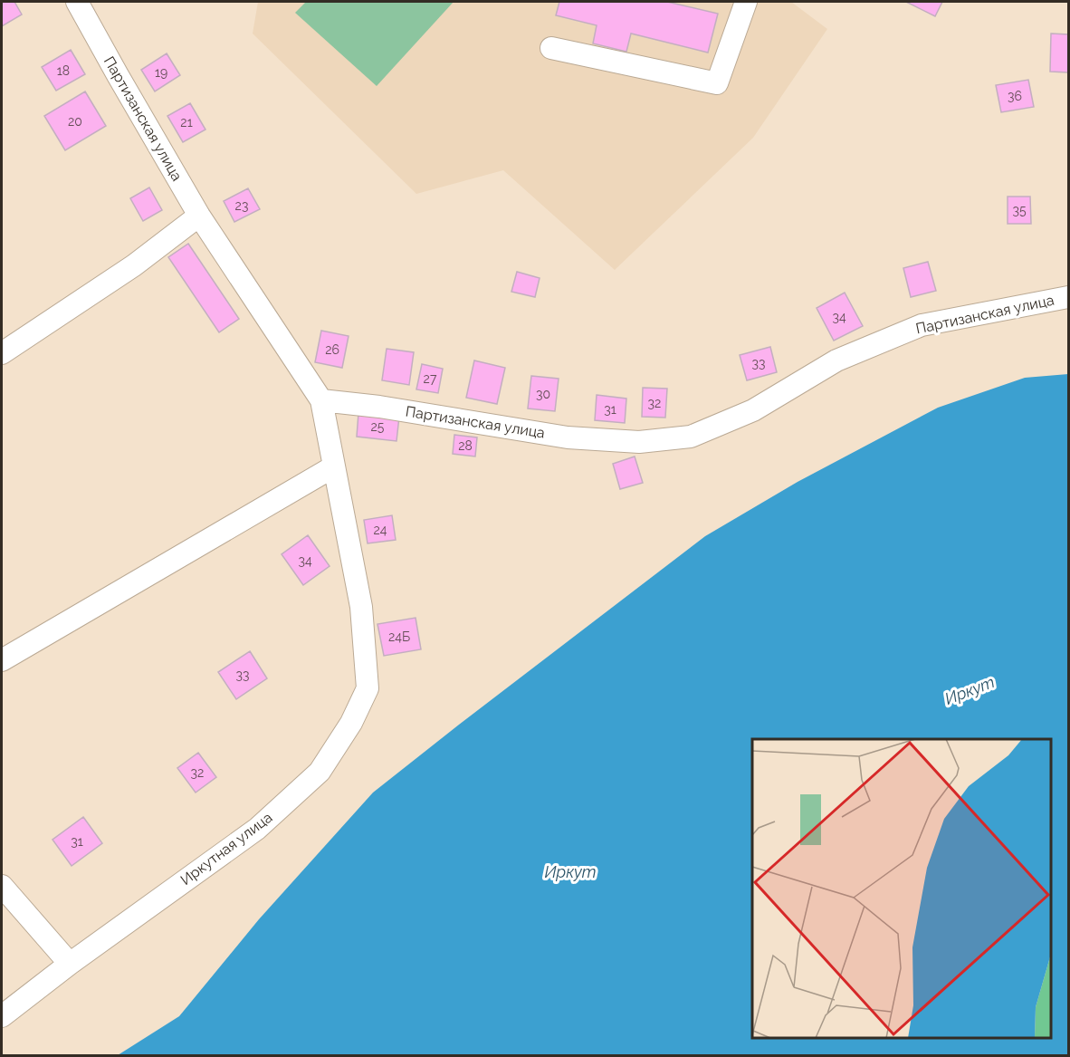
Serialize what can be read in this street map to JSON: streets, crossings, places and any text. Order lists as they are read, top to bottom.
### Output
{
  "streets": {
    "street": ["Партизанская улица", "Иркутная улица"]
  },
  "crossings": [
    ["Партизанская улица", "Иркутная улица"]
  ],
  "water": ["Иркут"],
  "house_numbers": [
    "18",
    "19",
    "36",
    "20",
    "21",
    "23",
    "35",
    "34",
    "26",
    "33",
    "27",
    "30",
    "32",
    "31",
    "25",
    "28",
    "24",
    "34",
    "24Б",
    "33",
    "32",
    "31"
  ]
}
